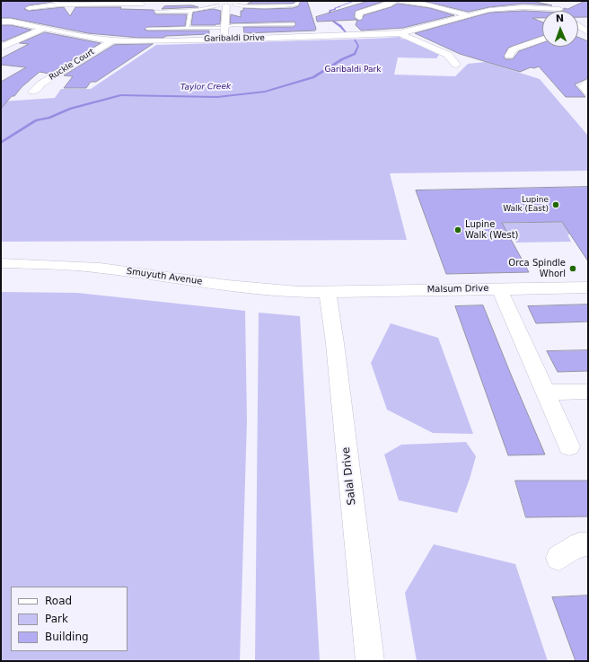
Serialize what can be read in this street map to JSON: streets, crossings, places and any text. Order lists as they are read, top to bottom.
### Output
{
  "streets": {
    "street": [
      "Garibaldi Drive",
      "Ruckle Court",
      "Smuyuth Avenue",
      "Malsum Drive",
      "Salal Drive"
    ]
  },
  "crossings": [
    ["Garibaldi Drive", "Ruckle Court"],
    ["Smuyuth Avenue", "Malsum Drive"],
    ["Smuyuth Avenue", "Salal Drive"],
    ["Malsum Drive", "Salal Drive"]
  ],
  "water": ["Taylor Creek"],
  "parks": ["Garibaldi Park"],
  "places": ["Lupine Walk (East)", "Lupine Walk (West)", "Orca Spindle Whorl"],
  "legend": ["Road", "Park", "Building"],
  "north": "top"
}
